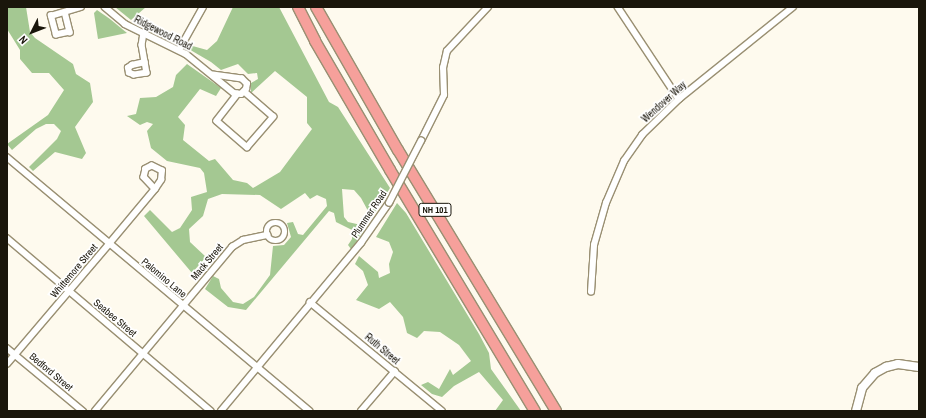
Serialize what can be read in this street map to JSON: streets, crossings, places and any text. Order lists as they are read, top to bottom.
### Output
{
  "streets": {
    "highway": ["NH 101"],
    "street": [
      "Ridgewood Road",
      "Wendover Way",
      "Plummer Road",
      "Mack Street",
      "Whittemore Street",
      "Palomino Lane",
      "Seabee Street",
      "Ruth Street",
      "Bedford Street"
    ]
  },
  "crossings": [
    ["Plummer Road", "Palomino Lane"],
    ["Plummer Road", "Ruth Street"],
    ["Mack Street", "Palomino Lane"],
    ["Mack Street", "Seabee Street"],
    ["Whittemore Street", "Palomino Lane"],
    ["Whittemore Street", "Seabee Street"],
    ["Whittemore Street", "Bedford Street"]
  ],
  "north": "bottom left"
}
